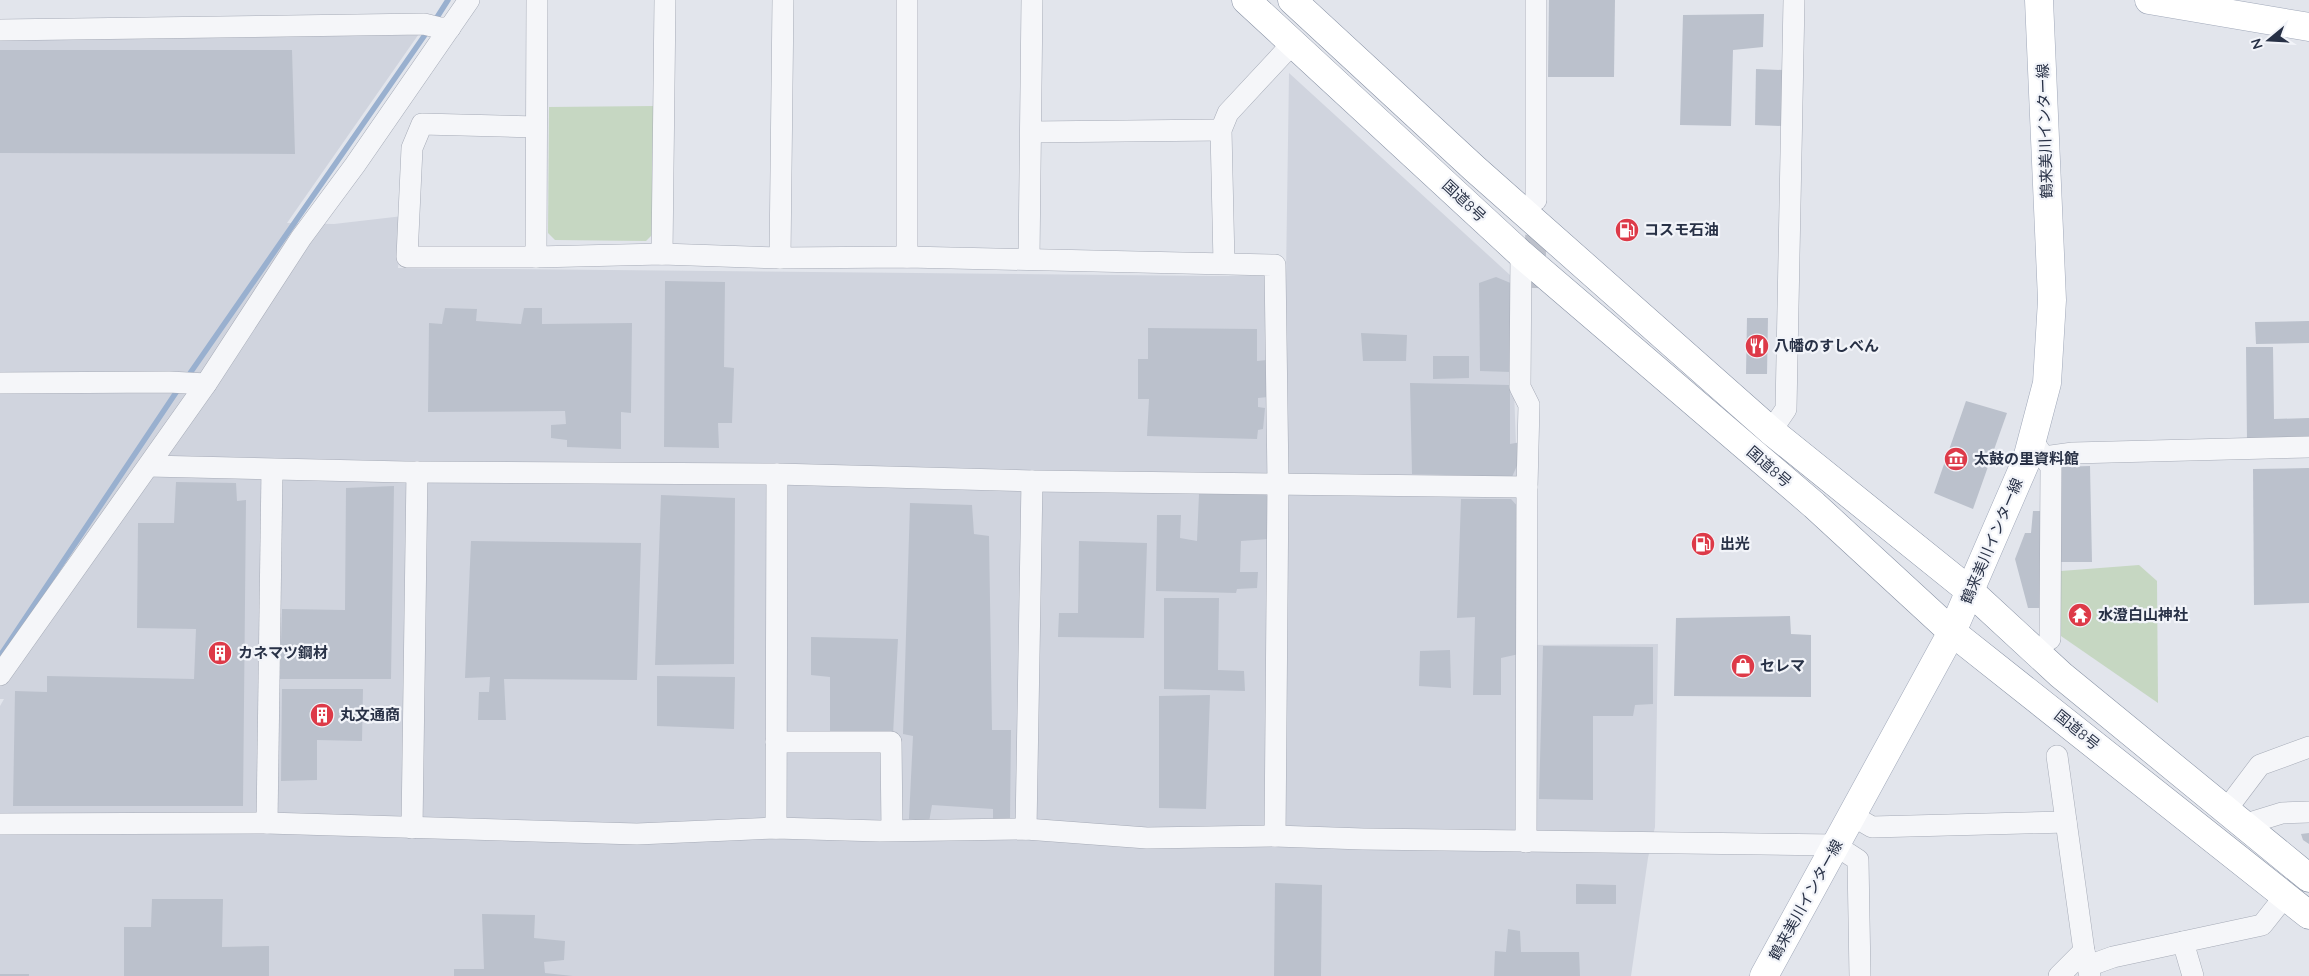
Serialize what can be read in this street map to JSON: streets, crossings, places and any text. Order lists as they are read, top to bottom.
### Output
{
  "streets": {
    "main road": ["鶴来美川インター線", "国道8号"]
  },
  "crossings": [
    ["鶴来美川インター線", "国道8号"]
  ],
  "places": {
    "fuel station": ["コスモ石油", "出光"],
    "restaurant": ["八幡のすしべん"],
    "museum": ["太鼓の里資料館"],
    "temple": ["水澄白山神社"],
    "building": ["カネマツ鋼材", "丸文通商"],
    "shop": ["セレマ"]
  },
  "north": "left"
}
